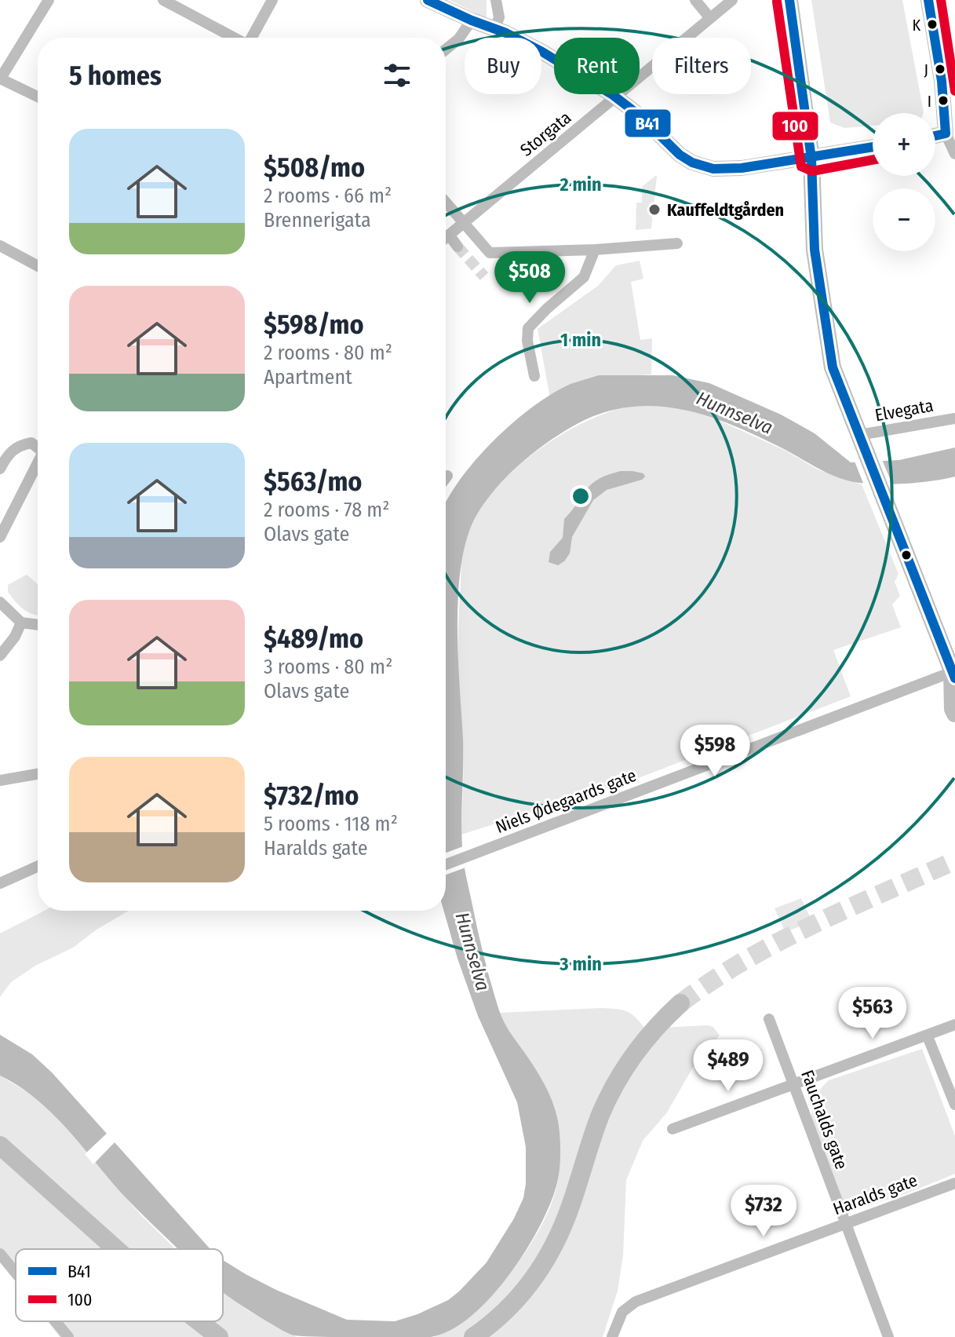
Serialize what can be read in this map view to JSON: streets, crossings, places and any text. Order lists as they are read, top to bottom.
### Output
{
  "streets": {
    "street": [
      "Storgata",
      "Elvegata",
      "Niels Ødegaards gate",
      "Fauchalds gate",
      "Haralds gate"
    ]
  },
  "crossings": [
    ["Fauchalds gate", "Haralds gate"]
  ],
  "water": ["Hunnselva"],
  "places": [
    "K",
    "J",
    "I",
    "Kauffeldtgården"
  ],
  "lines": ["transit line B41", "transit line 100"],
  "legend": ["B41", "100"],
  "page": {
    "chip": ["Buy", "Rent", "Filters"],
    "heading": "5 homes",
    "map_buttons": ["+", "−"],
    "list": [
      {
        "name": "$508/mo",
        "note": "2 rooms · 66 m² · Brennerigata"
      },
      {
        "name": "$598/mo",
        "note": "2 rooms · 80 m² · Apartment"
      },
      {
        "name": "$563/mo",
        "note": "2 rooms · 78 m² · Olavs gate"
      },
      {
        "name": "$489/mo",
        "note": "3 rooms · 80 m² · Olavs gate"
      },
      {
        "name": "$732/mo",
        "note": "5 rooms · 118 m² · Haralds gate"
      }
    ],
    "price": [
      "$508",
      "$598",
      "$563",
      "$489",
      "$732"
    ]
  },
  "rings": ["2 min", "1 min", "3 min"]
}
